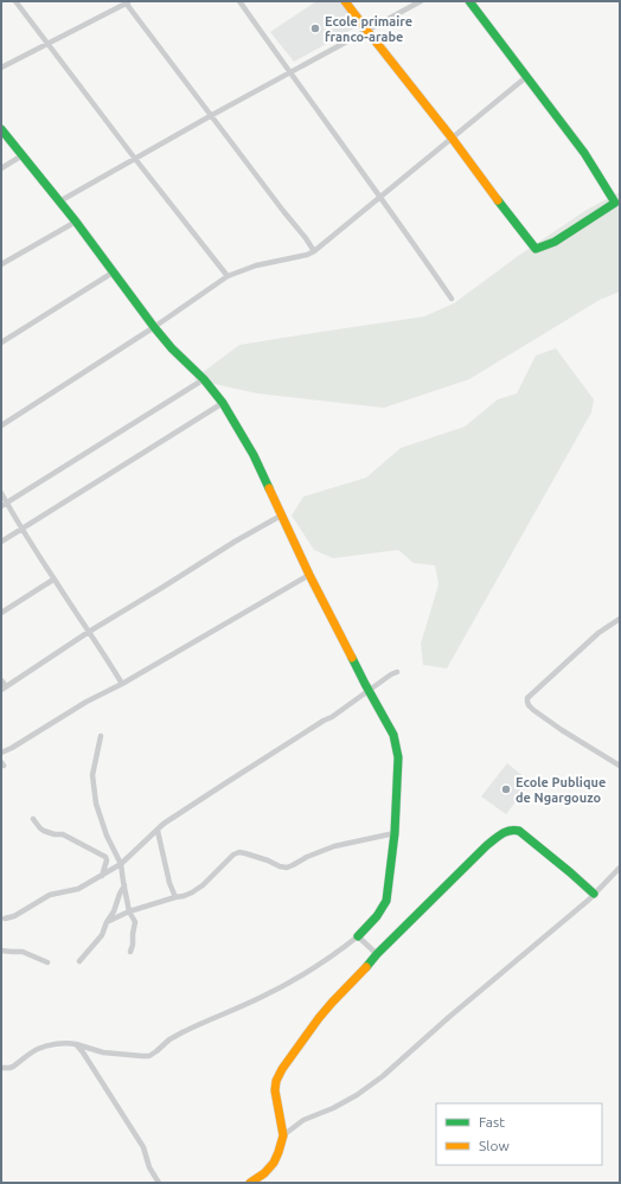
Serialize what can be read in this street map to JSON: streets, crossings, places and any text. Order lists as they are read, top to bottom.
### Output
{
  "places": ["Ecole primaire franco-arabe", "Ecole Publique de Ngargouzo"],
  "legend": ["Fast", "Slow"]
}
